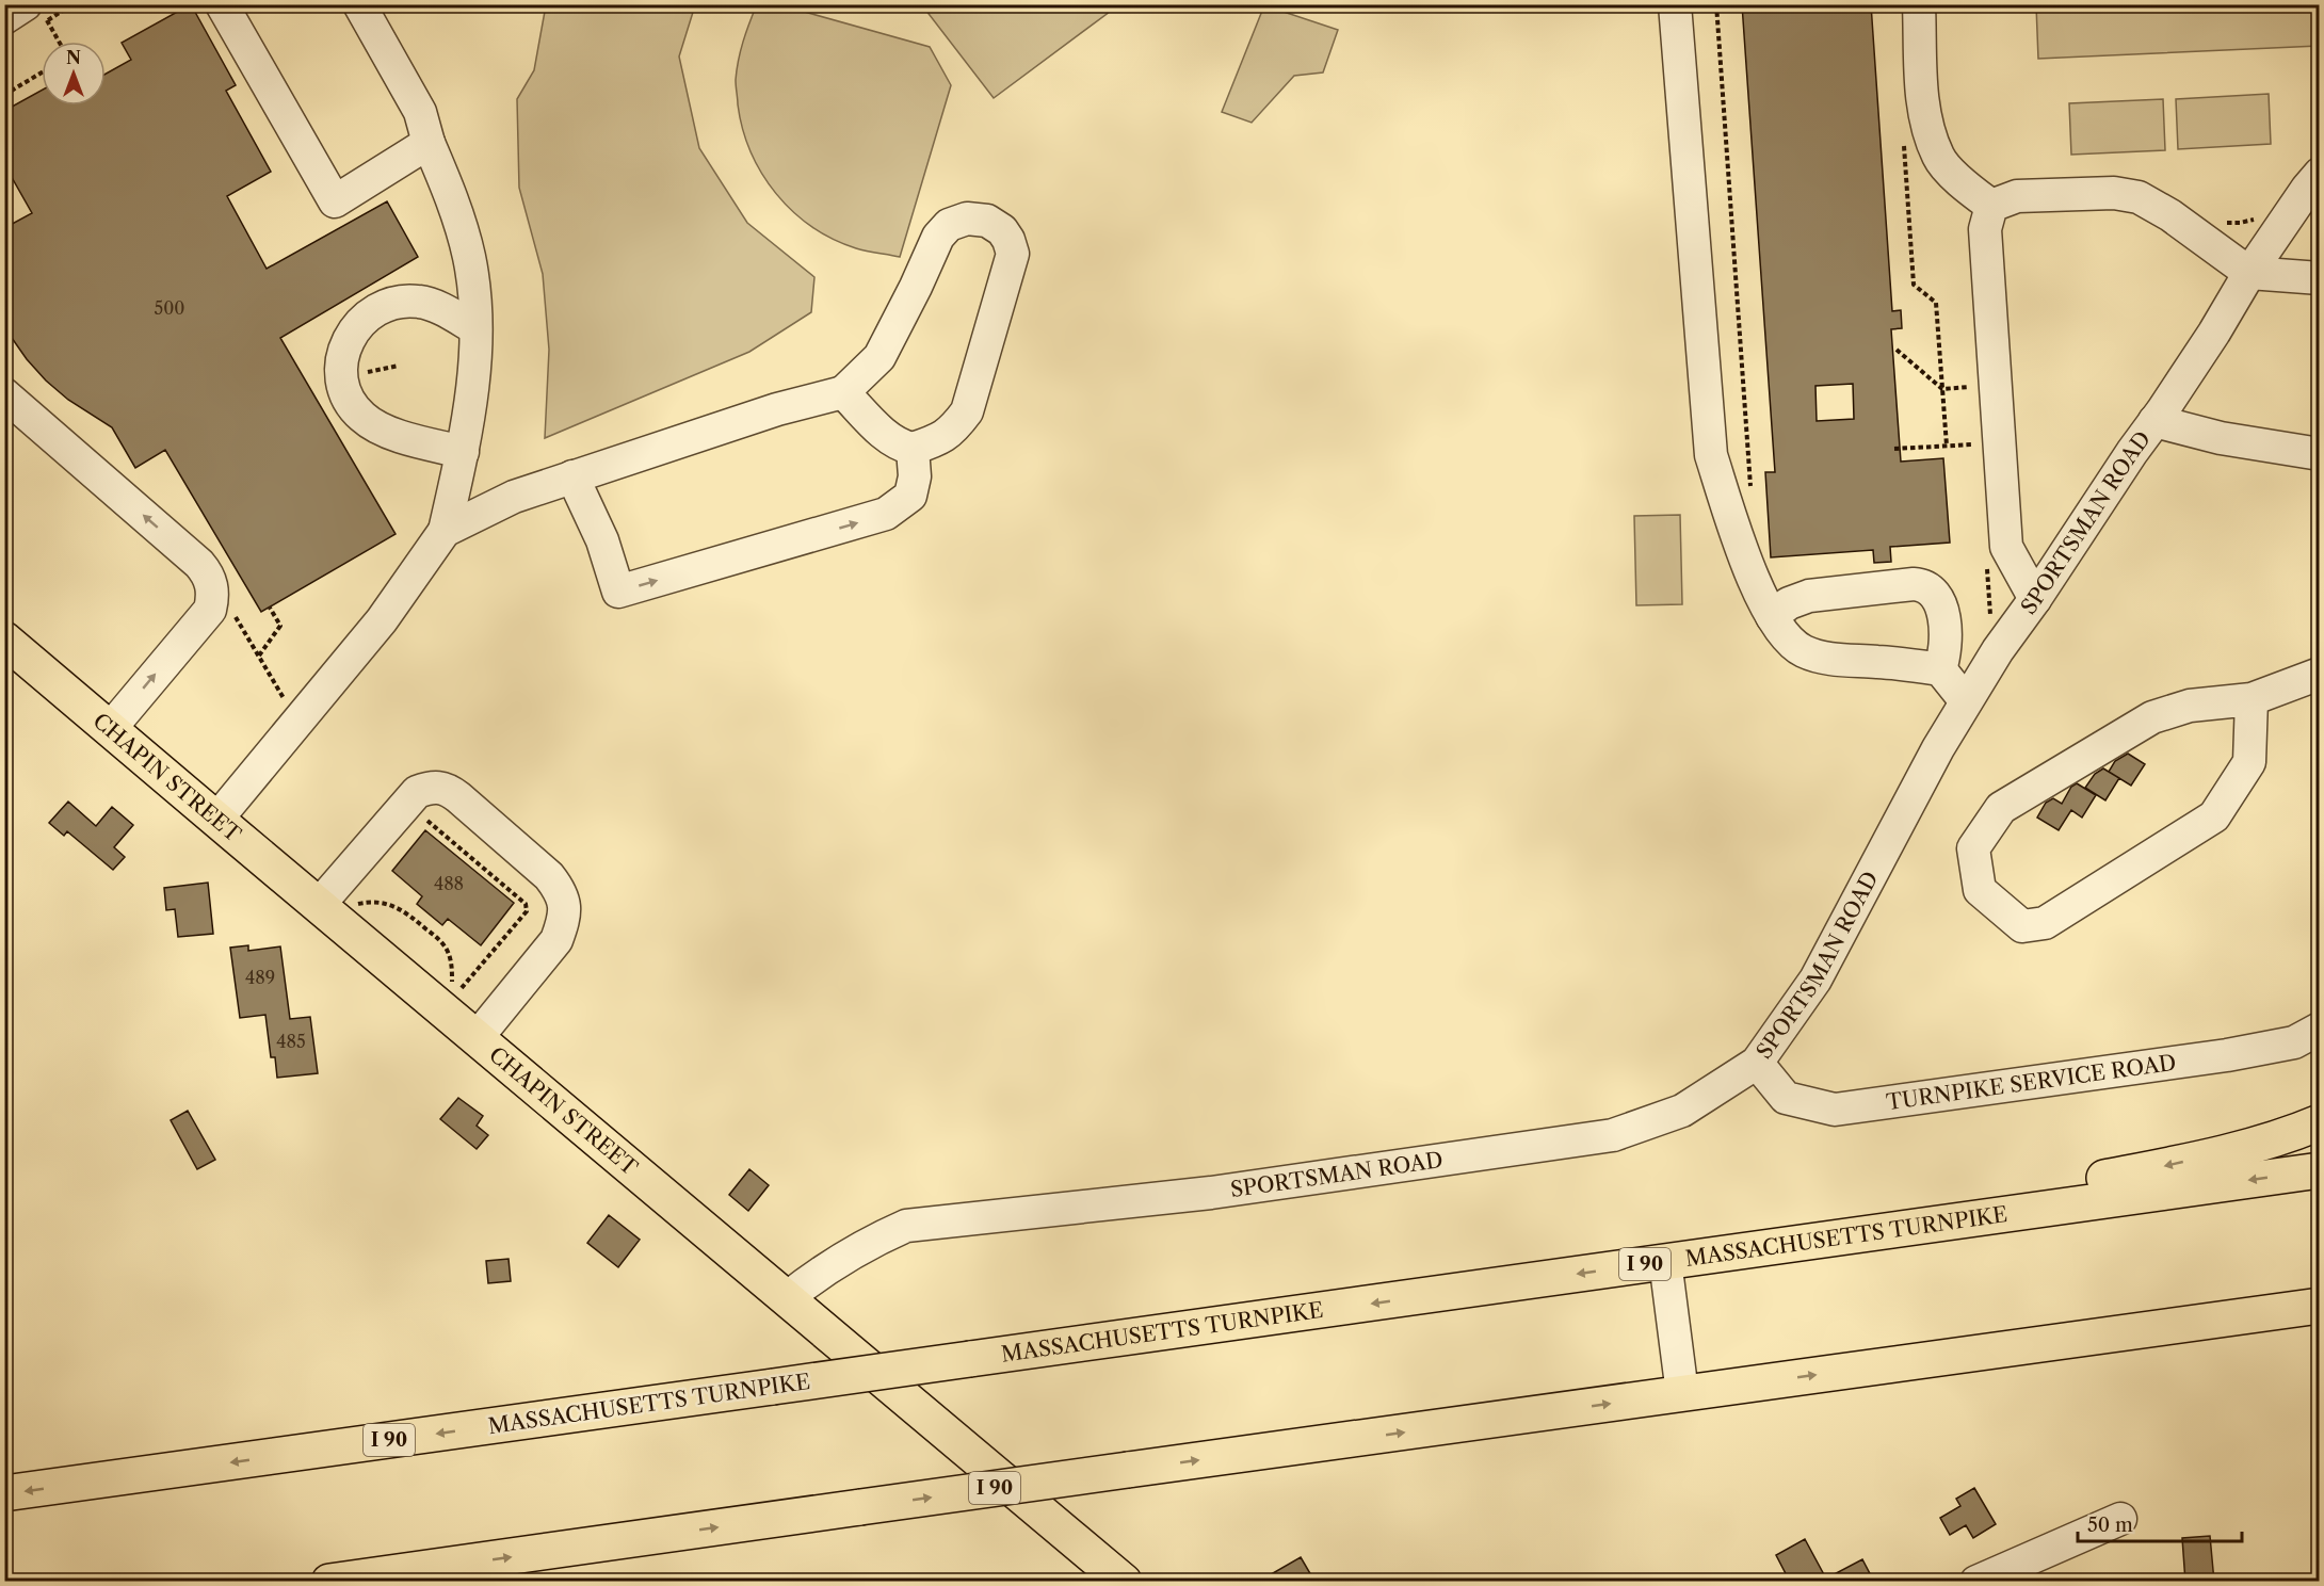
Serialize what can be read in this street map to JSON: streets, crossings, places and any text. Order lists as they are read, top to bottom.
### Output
{
  "streets": {
    "main road": ["CHAPIN STREET", "MASSACHUSETTS TURNPIKE", "I 90"],
    "street": ["SPORTSMAN ROAD", "TURNPIKE SERVICE ROAD"]
  },
  "crossings": [
    ["SPORTSMAN ROAD", "CHAPIN STREET"],
    ["SPORTSMAN ROAD", "TURNPIKE SERVICE ROAD"]
  ],
  "house_numbers": [
    "500",
    "488",
    "489",
    "485"
  ],
  "scale_bar": "50 m",
  "north": "top"
}
